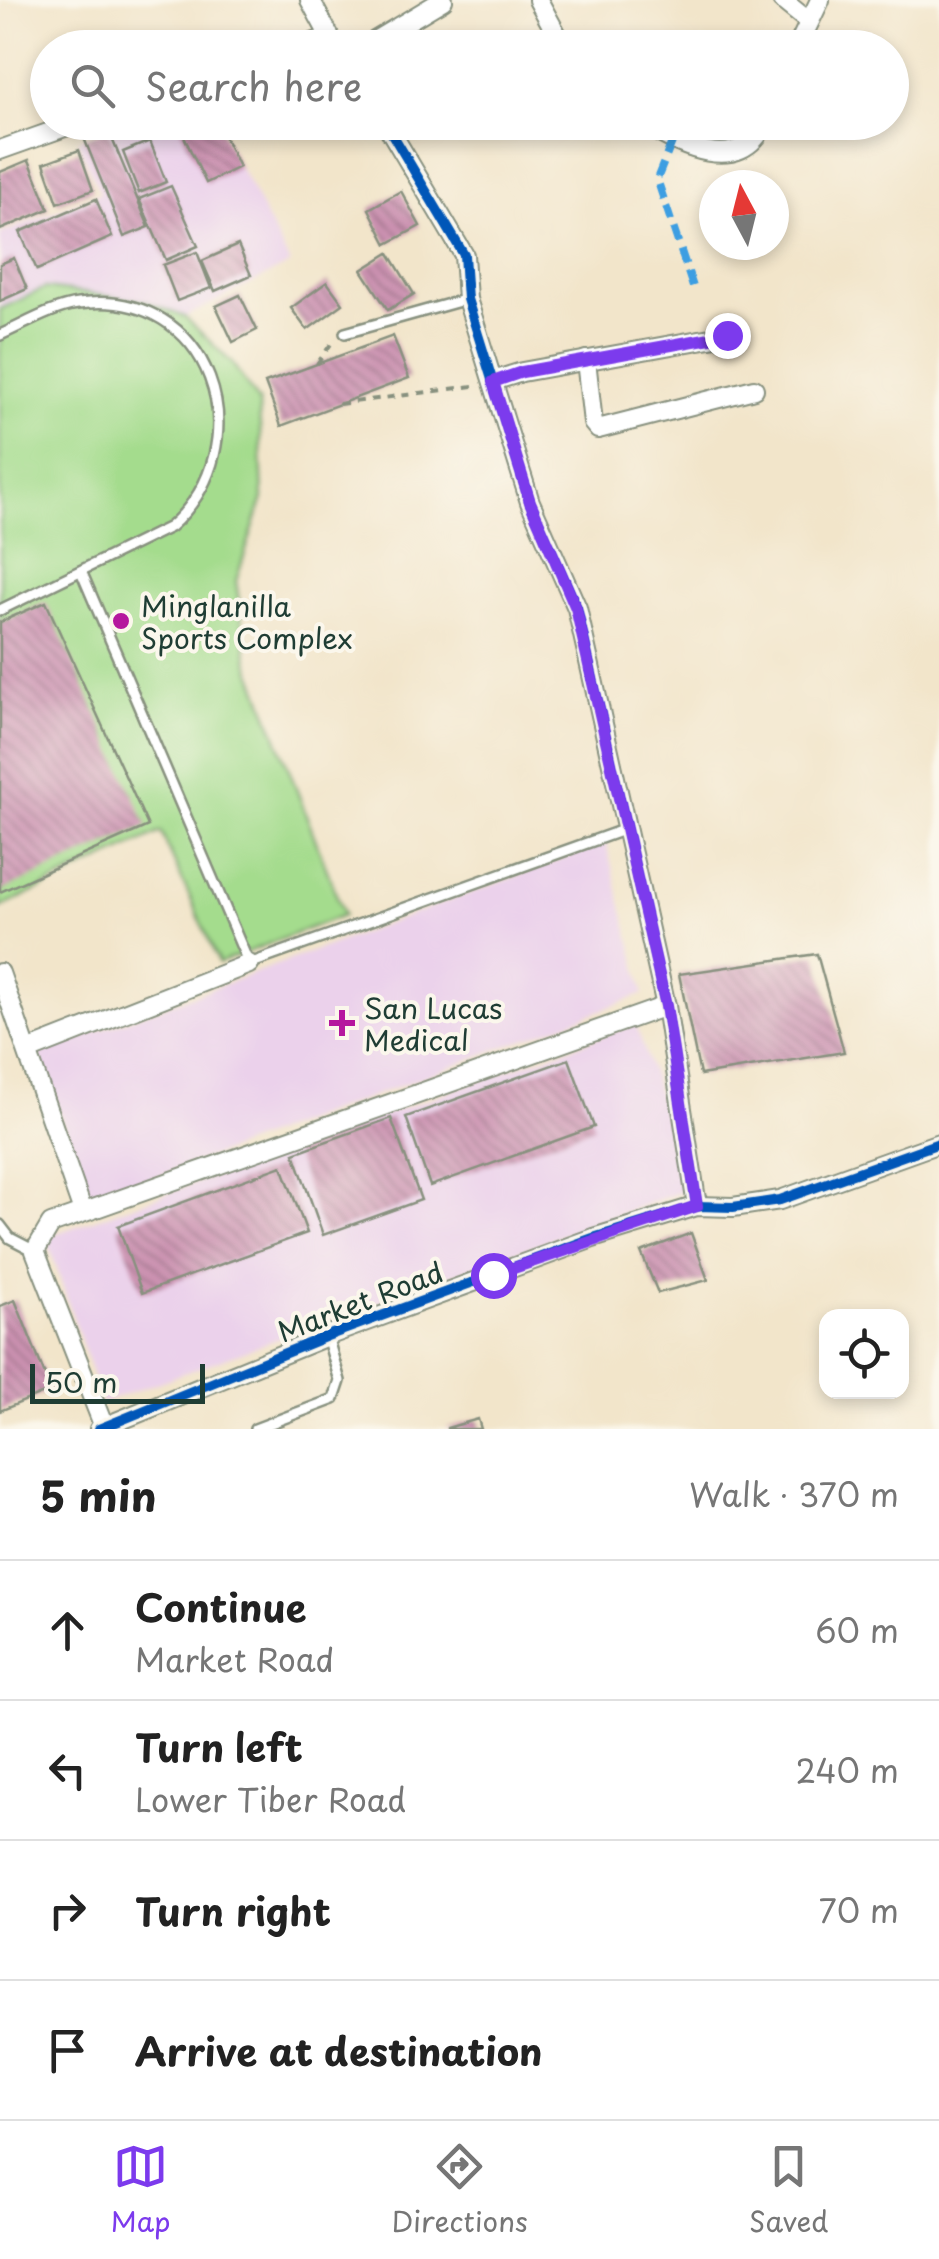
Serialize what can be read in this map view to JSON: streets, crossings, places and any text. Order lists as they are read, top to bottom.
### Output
{
  "streets": {
    "street": ["Market Road"]
  },
  "places": {
    "other": ["Minglanilla Sports Complex"],
    "health": ["San Lucas Medical"]
  },
  "scale_bar": "50 m",
  "north": "top",
  "page": {
    "search": "Search here",
    "scale": "50 m",
    "heading": ["5 min", "Walk · 370 m"],
    "list": [
      ["Continue", "Market Road", "60 m"],
      ["Turn left", "Lower Tiber Road", "240 m"],
      ["Turn right", "70 m"],
      "Arrive at destination"
    ],
    "nav": ["Map", "Directions", "Saved"]
  }
}
